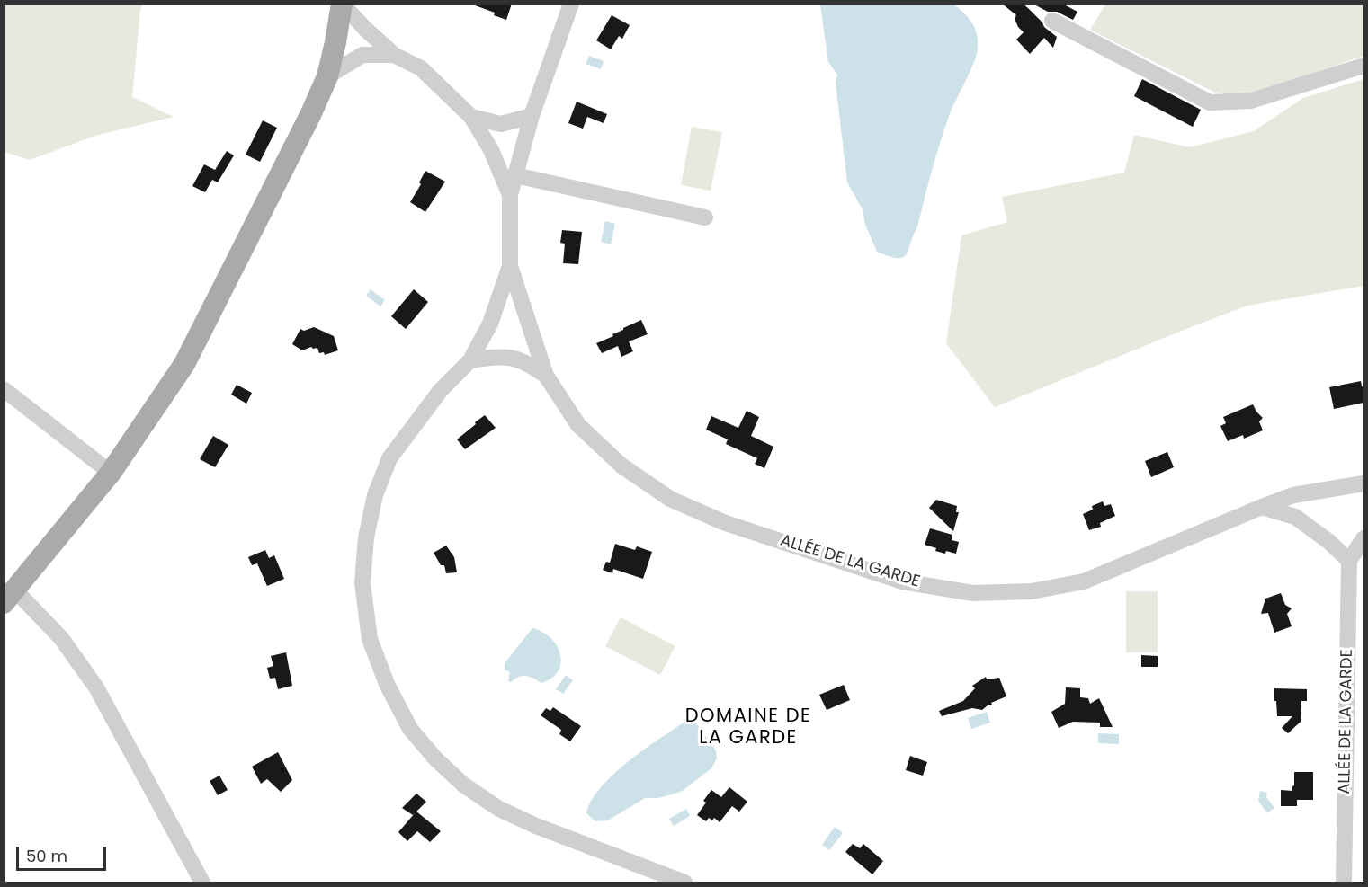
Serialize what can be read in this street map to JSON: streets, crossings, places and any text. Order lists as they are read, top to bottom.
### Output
{
  "streets": {
    "street": ["ALLÉE DE LA GARDE"]
  },
  "districts": ["DOMAINE DE LA GARDE"],
  "scale_bar": "50 m"
}
